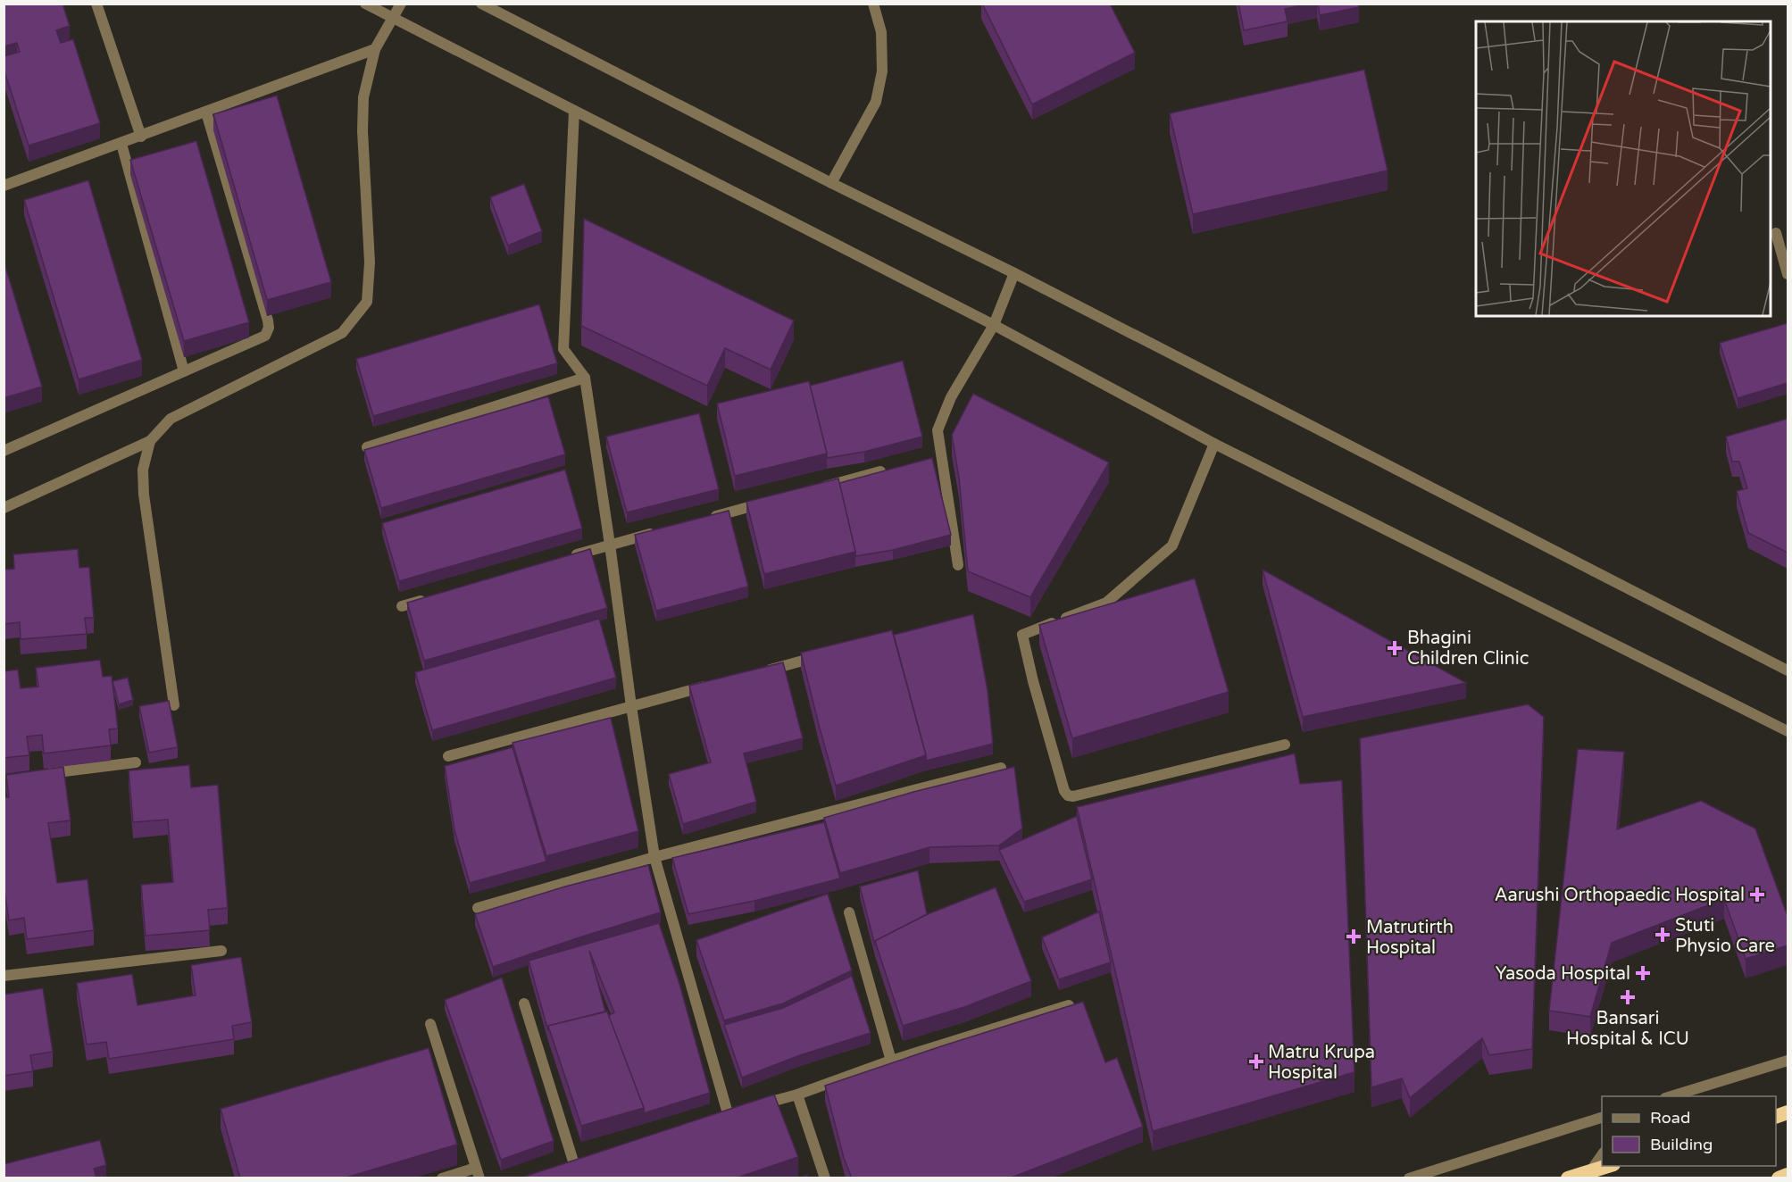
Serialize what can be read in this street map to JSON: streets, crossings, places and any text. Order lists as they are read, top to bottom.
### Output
{
  "places": {
    "health": [
      "Bhagini Children Clinic",
      "Aarushi Orthopaedic Hospital",
      "Stuti Physio Care",
      "Matrutirth Hospital",
      "Yasoda Hospital",
      "Bansari Hospital & ICU",
      "Matru Krupa Hospital"
    ]
  },
  "legend": ["Road", "Building"]
}
